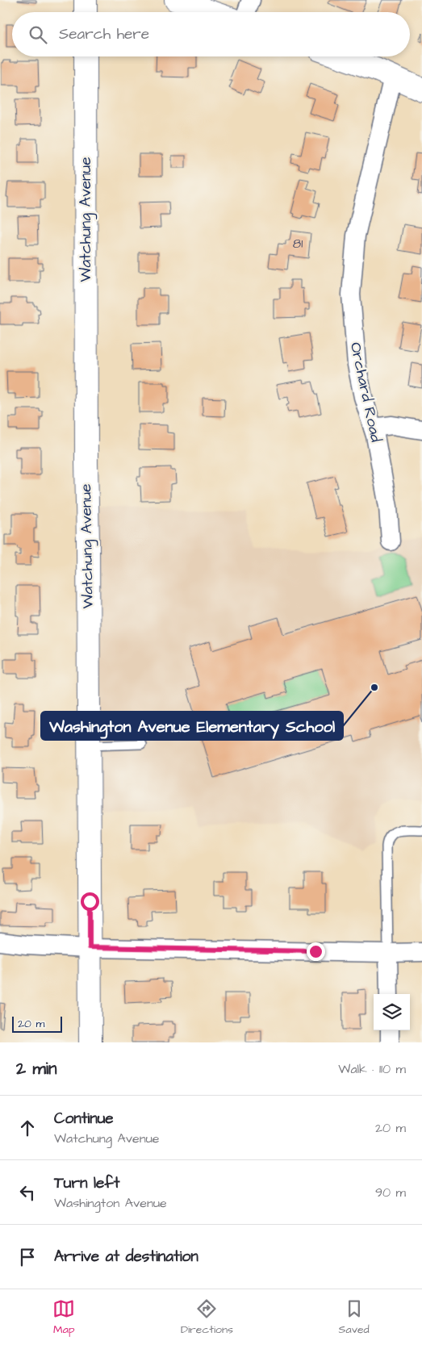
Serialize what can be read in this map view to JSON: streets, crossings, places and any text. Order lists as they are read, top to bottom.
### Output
{
  "streets": {
    "main road": ["Watchung Avenue"],
    "street": ["Orchard Road"]
  },
  "places": ["Washington Avenue Elementary School"],
  "house_numbers": ["81"],
  "scale_bar": "20 m",
  "page": {
    "search": "Search here",
    "scale": "20 m",
    "heading": ["2 min", "Walk · 110 m"],
    "list": [
      ["Continue", "Watchung Avenue", "20 m"],
      ["Turn left", "Washington Avenue", "90 m"],
      "Arrive at destination"
    ],
    "nav": ["Map", "Directions", "Saved"]
  }
}
